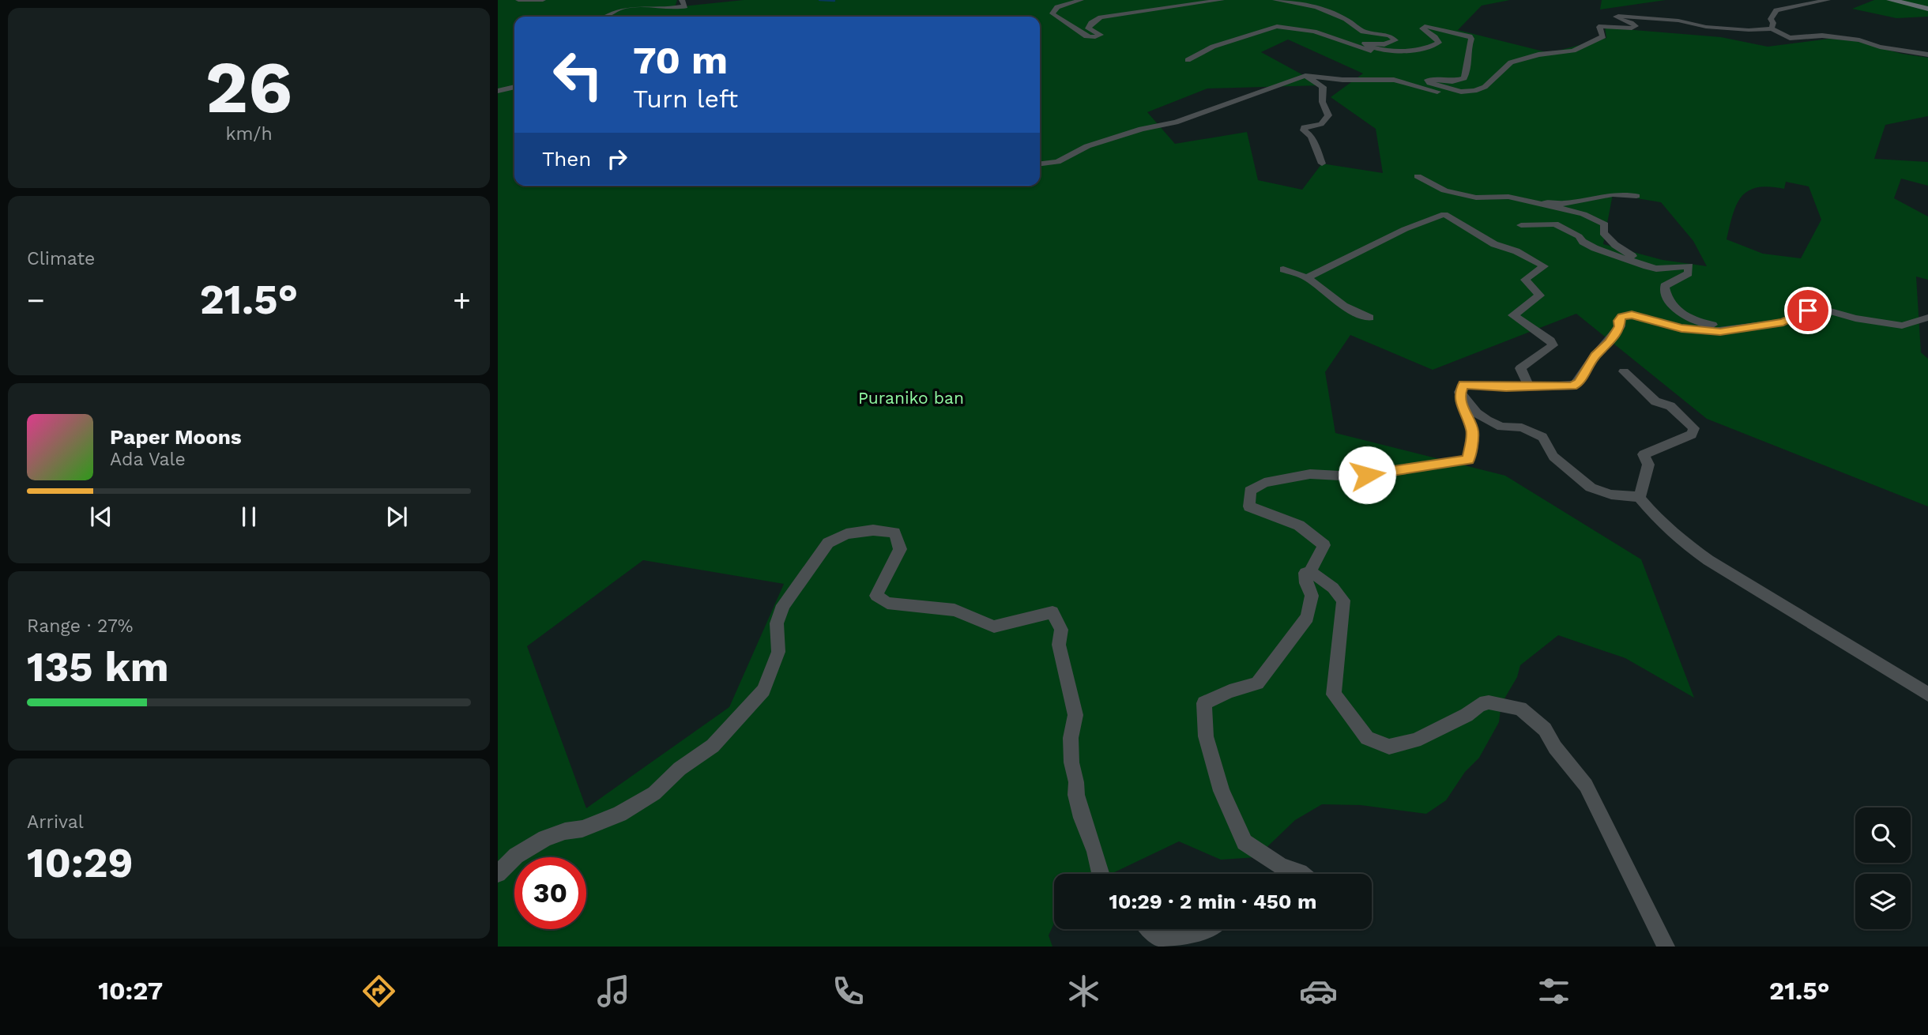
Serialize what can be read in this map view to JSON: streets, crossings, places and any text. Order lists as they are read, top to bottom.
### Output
{
  "parks": ["Puraniko ban"],
  "page": {
    "tile": [
      ["26", "km/h"],
      "Climate",
      ["Range · 27%", "135 km"],
      ["Arrival", "10:29"]
    ],
    "turn": ["70 m", "Turn left"],
    "then": "Then",
    "heat": ["−", "21.5°", "+"],
    "song": ["Paper Moons", "Ada Vale"],
    "limit": "30",
    "trip": "10:29 · 2 min · 450 m",
    "tabs": ["10:27", "21.5°"]
  }
}
